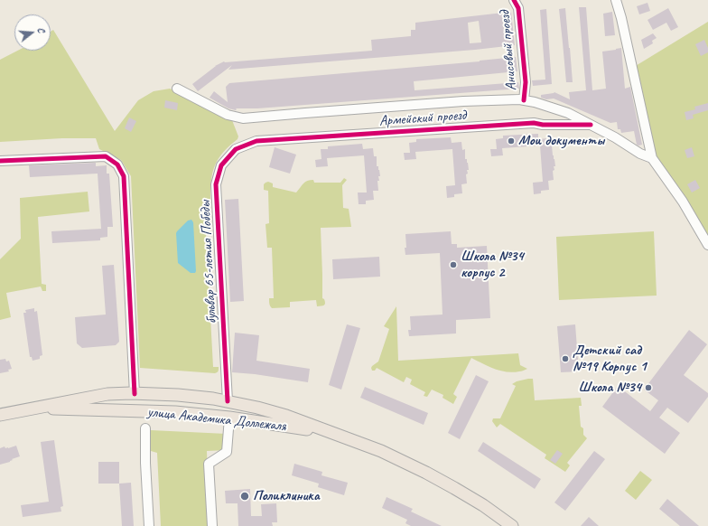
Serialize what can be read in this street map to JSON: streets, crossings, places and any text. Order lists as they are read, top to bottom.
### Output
{
  "streets": {
    "main road": ["улица Академика Доллежаля"],
    "street": ["Анисовый проезд", "Армейский проезд", "бульвар 65-летия Победы"]
  },
  "crossings": [
    ["Армейский проезд", "бульвар 65-летия Победы"],
    ["бульвар 65-летия Победы", "улица Академика Доллежаля"]
  ],
  "places": [
    "Мои документы",
    "Школа №34 корпус 2",
    "Детский сад №19 Корпус 1",
    "Школа №34",
    "Поликлиника"
  ],
  "north": "right"
}
